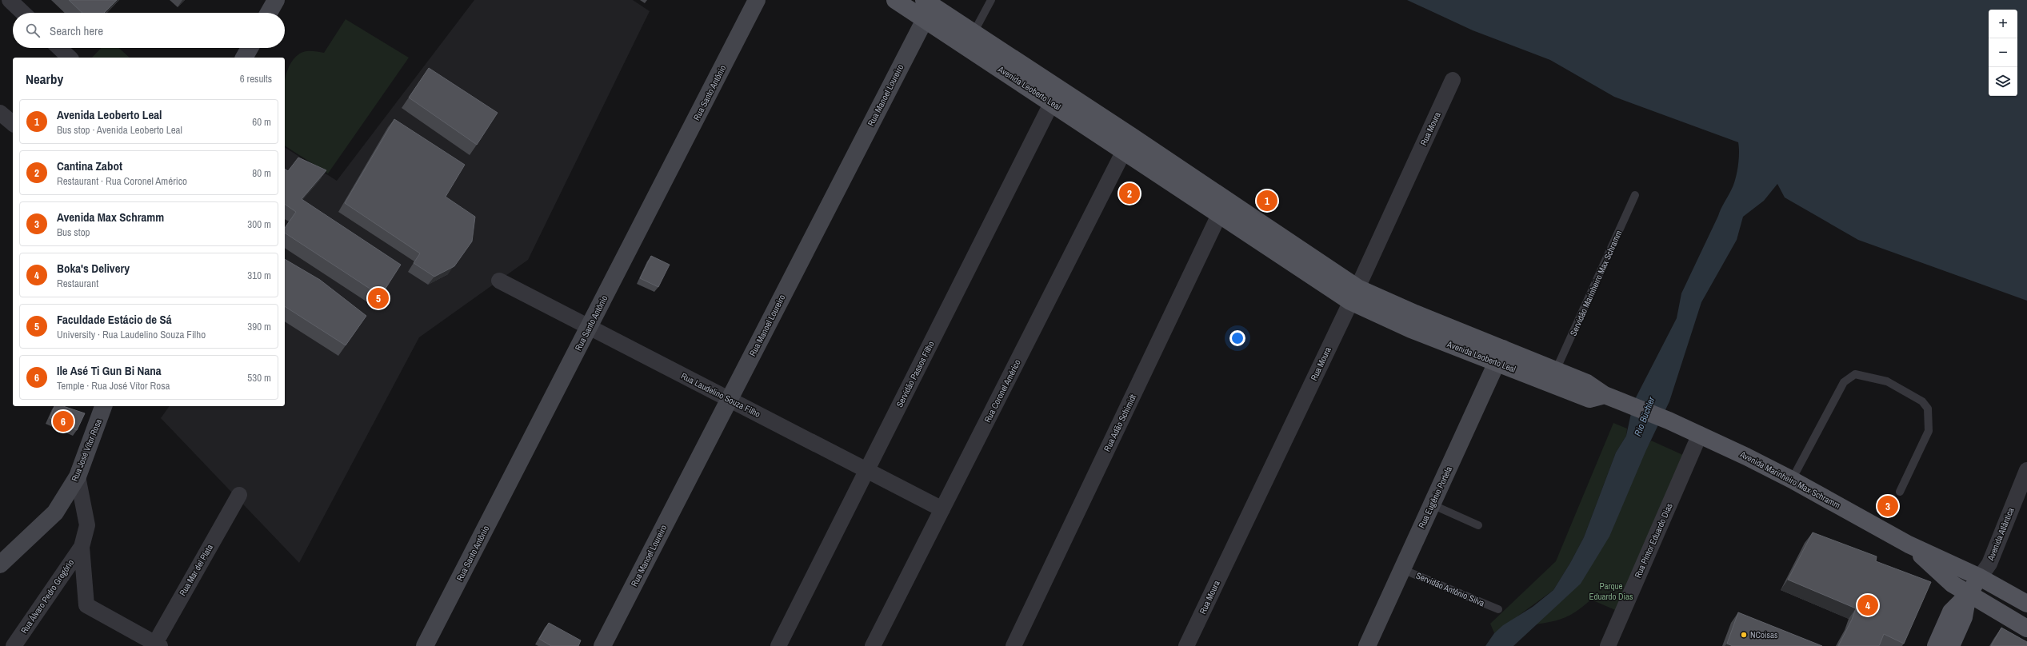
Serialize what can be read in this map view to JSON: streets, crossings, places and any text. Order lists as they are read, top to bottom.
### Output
{
  "streets": {
    "main road": ["Avenida Leoberto Leal", "Avenida Marinheiro Max Schramm", "Avenida Atlântica"],
    "street": [
      "Rua Santo Antônio",
      "Rua Manoel Loureiro",
      "Rua Moura",
      "Servidão Passos Filho",
      "Rua Coronel Américo",
      "Rua Laudelino Souza Filho",
      "Rua Adão Schimidt",
      "Rua José Vítor Rosa",
      "Rua Eugênio Portela",
      "Rua Pintor Eduardo Dias",
      "Rua Mar del Plata",
      "Rua Álvaro Pedro Gregório"
    ],
    "lane": ["Servidão Marinheiro Max Schramm", "Servidão Antônio Silva"]
  },
  "crossings": [
    ["Avenida Leoberto Leal", "Rua Manoel Loureiro"],
    ["Avenida Leoberto Leal", "Rua Moura"],
    ["Avenida Leoberto Leal", "Servidão Marinheiro Max Schramm"],
    ["Avenida Leoberto Leal", "Servidão Passos Filho"],
    ["Avenida Leoberto Leal", "Rua Coronel Américo"],
    ["Avenida Leoberto Leal", "Rua Adão Schimidt"],
    ["Avenida Leoberto Leal", "Avenida Marinheiro Max Schramm"],
    ["Avenida Leoberto Leal", "Rua Eugênio Portela"],
    ["Rua Santo Antônio", "Rua Laudelino Souza Filho"],
    ["Rua Manoel Loureiro", "Rua Laudelino Souza Filho"],
    ["Servidão Passos Filho", "Rua Laudelino Souza Filho"],
    ["Rua Coronel Américo", "Rua Laudelino Souza Filho"],
    ["Avenida Marinheiro Max Schramm", "Avenida Atlântica"],
    ["Avenida Marinheiro Max Schramm", "Rua Pintor Eduardo Dias"],
    ["Rua Eugênio Portela", "Servidão Antônio Silva"]
  ],
  "water": ["Rio Büchler"],
  "parks": ["Parque Eduardo Dias"],
  "places": ["NCoisas"],
  "page": {
    "map_buttons": ["+", "−"],
    "search": "Search here",
    "heading": ["Nearby", "6 results"],
    "list": [
      {
        "mark": "1",
        "name": "Avenida Leoberto Leal",
        "note": "Bus stop · Avenida Leoberto Leal",
        "value": "60 m"
      },
      {
        "mark": "2",
        "name": "Cantina Zabot",
        "note": "Restaurant · Rua Coronel Américo",
        "value": "80 m"
      },
      {
        "mark": "3",
        "name": "Avenida Max Schramm",
        "note": "Bus stop",
        "value": "300 m"
      },
      {
        "mark": "4",
        "name": "Boka's Delivery",
        "note": "Restaurant",
        "value": "310 m"
      },
      {
        "mark": "5",
        "name": "Faculdade Estácio de Sá",
        "note": "University · Rua Laudelino Souza Filho",
        "value": "390 m"
      },
      {
        "mark": "6",
        "name": "Ile Asé Ti Gun Bi Nana",
        "note": "Temple · Rua José Vítor Rosa",
        "value": "530 m"
      }
    ],
    "pins": [
      "2",
      "1",
      "5",
      "6",
      "3",
      "4"
    ]
  }
}
